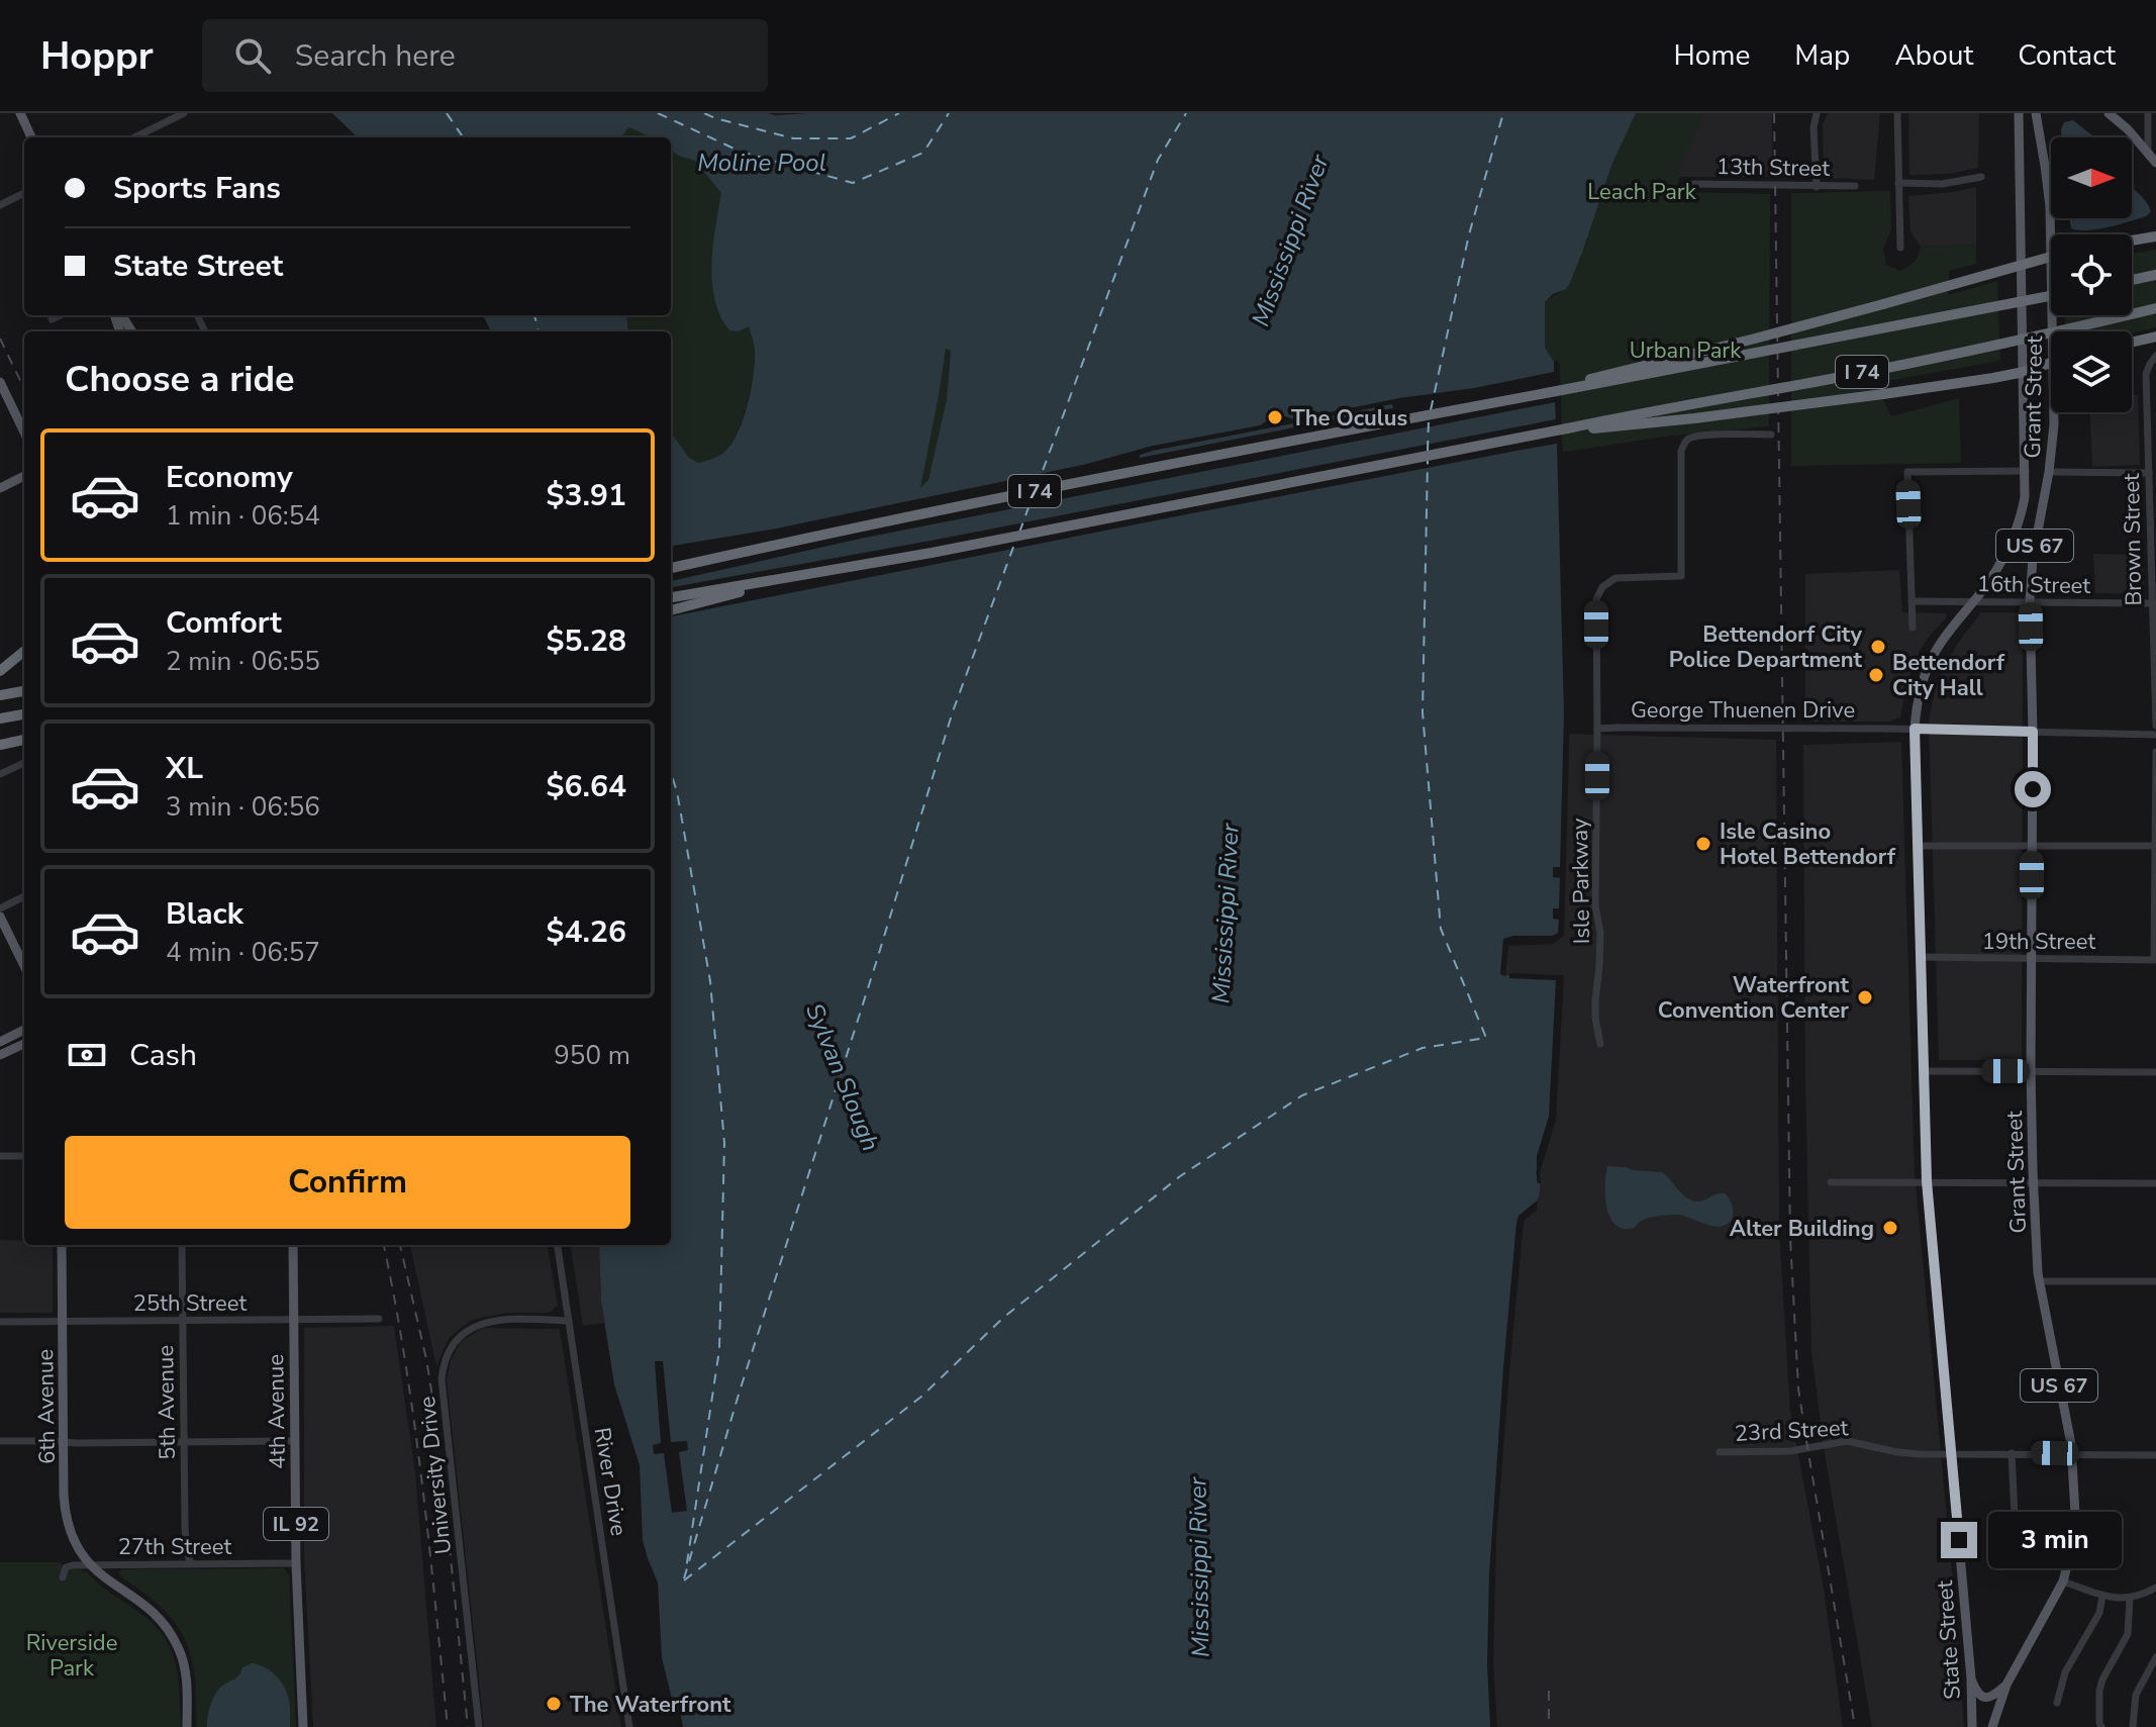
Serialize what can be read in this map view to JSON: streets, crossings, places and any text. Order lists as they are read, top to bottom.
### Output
{
  "streets": {
    "highway": ["I 74"],
    "main road": [
      "Grant Street",
      "US 67",
      "6th Avenue",
      "4th Avenue",
      "IL 92",
      "State Street"
    ],
    "street": [
      "13th Street",
      "Brown Street",
      "16th Street",
      "George Thuenen Drive",
      "Isle Parkway",
      "19th Street",
      "25th Street",
      "5th Avenue",
      "23rd Street",
      "University Drive",
      "River Drive",
      "27th Street"
    ]
  },
  "crossings": [
    ["Grant Street", "US 67"],
    ["Grant Street", "16th Street"],
    ["Grant Street", "George Thuenen Drive"],
    ["Grant Street", "19th Street"],
    ["Grant Street", "23rd Street"],
    ["Brown Street", "16th Street"],
    ["US 67", "16th Street"],
    ["US 67", "George Thuenen Drive"],
    ["US 67", "State Street"],
    ["George Thuenen Drive", "Isle Parkway"],
    ["George Thuenen Drive", "State Street"],
    ["19th Street", "State Street"],
    ["25th Street", "5th Avenue"],
    ["25th Street", "6th Avenue"],
    ["25th Street", "4th Avenue"],
    ["5th Avenue", "27th Street"],
    ["6th Avenue", "27th Street"],
    ["4th Avenue", "27th Street"],
    ["23rd Street", "State Street"],
    ["University Drive", "River Drive"]
  ],
  "water": ["Moline Pool", "Mississippi River", "Sylvan Slough"],
  "parks": ["Leach Park", "Urban Park", "Riverside Park"],
  "places": [
    "The Oculus",
    "Bettendorf City Police Department",
    "Bettendorf City Hall",
    "Isle Casino Hotel Bettendorf",
    "Waterfront Convention Center",
    "Alter Building",
    "The Waterfront"
  ],
  "north": "right",
  "page": {
    "header": "Hoppr",
    "search": "Search here",
    "nav": [
      "Home",
      "Map",
      "About",
      "Contact"
    ],
    "banner": ["Sports Fans", "State Street"],
    "heading": "Choose a ride",
    "list": [
      {
        "name": "Economy",
        "note": "1 min · 06:54",
        "value": "$3.91"
      },
      {
        "name": "Comfort",
        "note": "2 min · 06:55",
        "value": "$5.28"
      },
      {
        "name": "XL",
        "note": "3 min · 06:56",
        "value": "$6.64"
      },
      {
        "name": "Black",
        "note": "4 min · 06:57",
        "value": "$4.26"
      }
    ],
    "pay": ["Cash", "950 m"],
    "buttons": "Confirm",
    "bubble": "3 min"
  }
}
